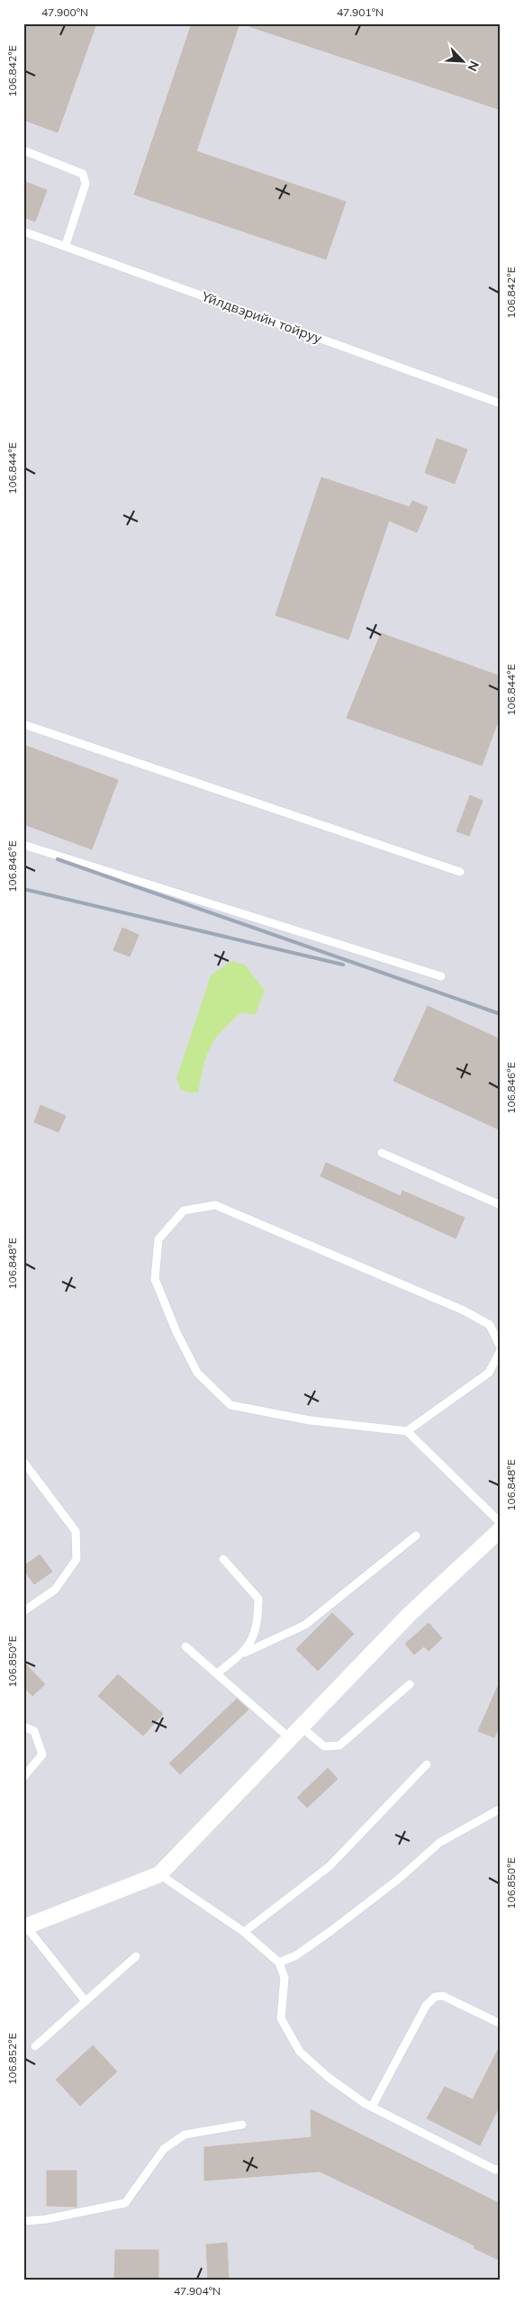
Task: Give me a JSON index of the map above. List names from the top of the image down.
{
  "streets": {
    "lane": ["Үйлдвэрийн тойруу"]
  },
  "north": "bottom right",
  "coordinates": [
    "47.900°N",
    "47.901°N",
    "106.842°E",
    "106.844°E",
    "106.846°E",
    "106.848°E",
    "106.850°E",
    "106.852°E",
    "47.904°N"
  ]
}
